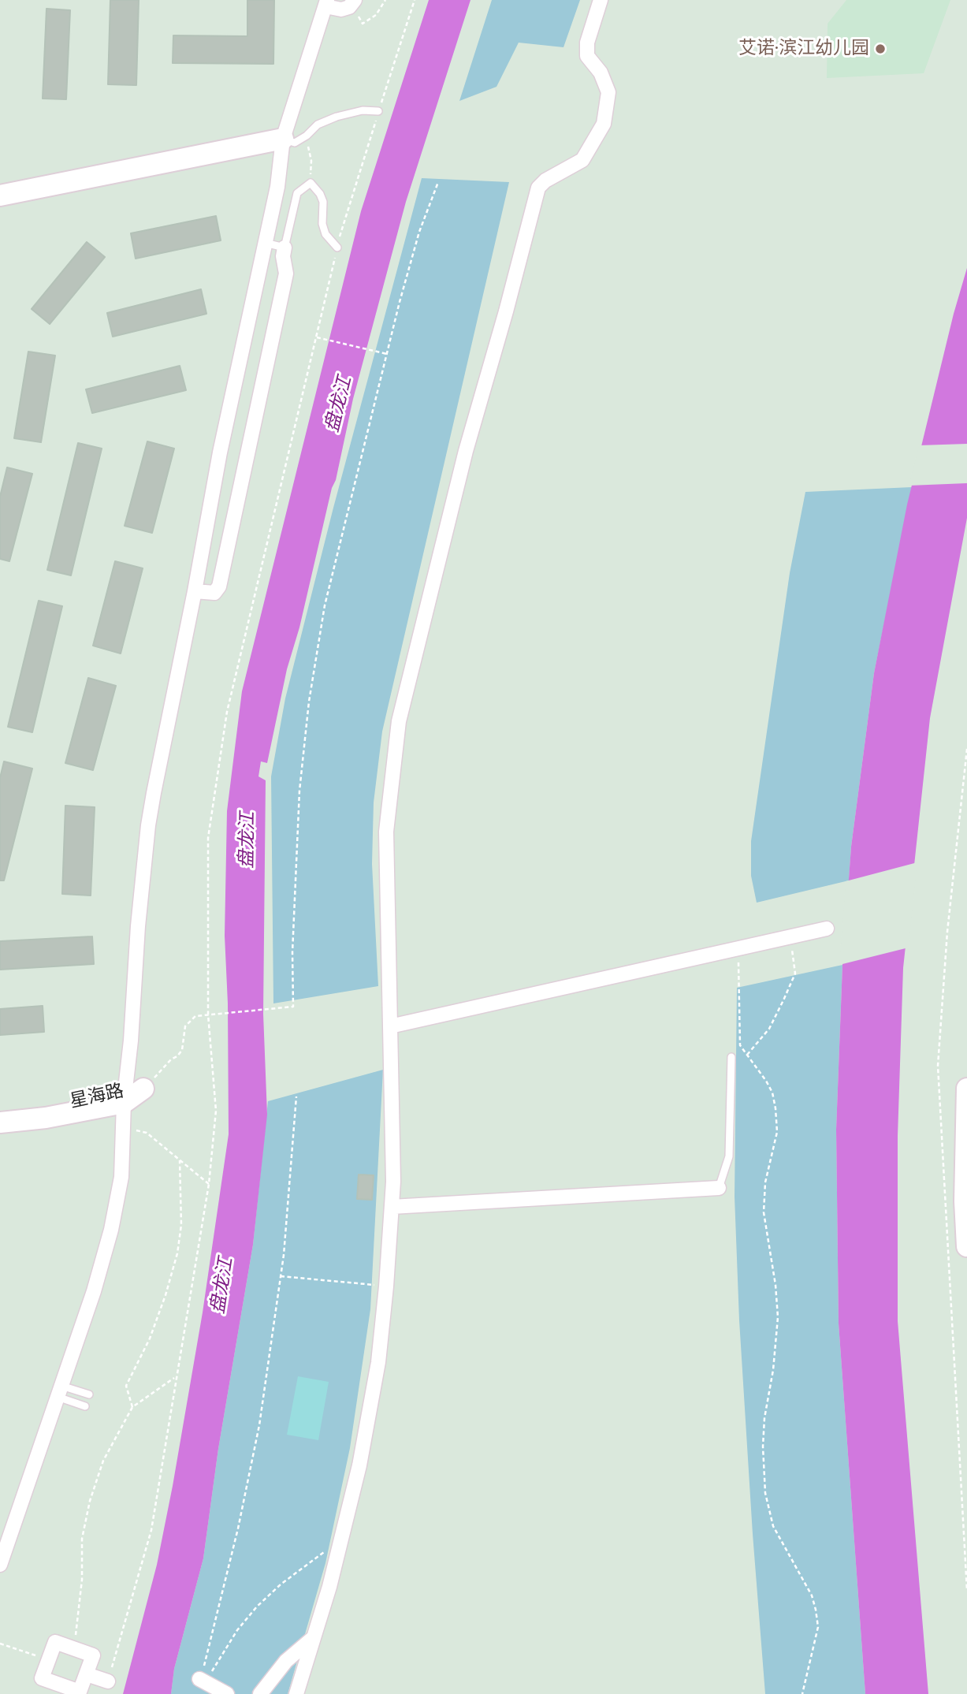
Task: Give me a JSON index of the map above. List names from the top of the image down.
{
  "streets": {
    "street": ["星海路"]
  },
  "water": ["盘龙江"],
  "places": ["艾诺·滨江幼儿园"]
}
